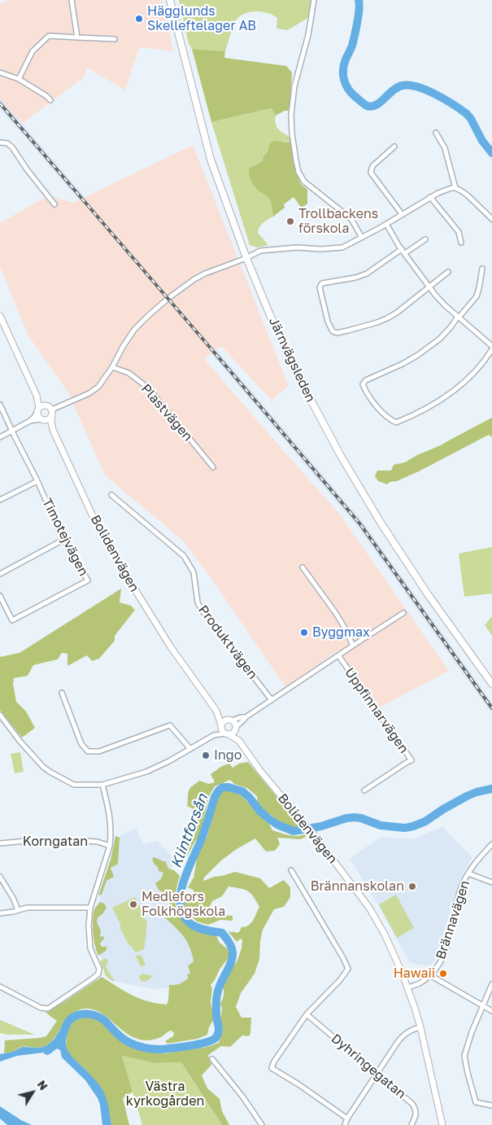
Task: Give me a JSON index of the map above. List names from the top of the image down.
{
  "streets": {
    "main road": ["Järnvägsleden", "Bolidenvägen"],
    "street": [
      "Plastvägen",
      "Timotejvägen",
      "Produktvägen",
      "Uppfinnarvägen",
      "Korngatan",
      "Brännavägen",
      "Dyhringegatan"
    ]
  },
  "crossings": [
    ["Bolidenvägen", "Uppfinnarvägen"],
    ["Bolidenvägen", "Brännavägen"],
    ["Produktvägen", "Uppfinnarvägen"]
  ],
  "water": ["Klintforsån"],
  "parks": ["Västra kyrkogården"],
  "places": [
    "Hägglunds Skelleftelager AB",
    "Trollbackens förskola",
    "Byggmax",
    "Ingo",
    "Brännanskolan",
    "Medlefors Folkhögskola",
    "Hawaii"
  ],
  "north": "top right"
}
